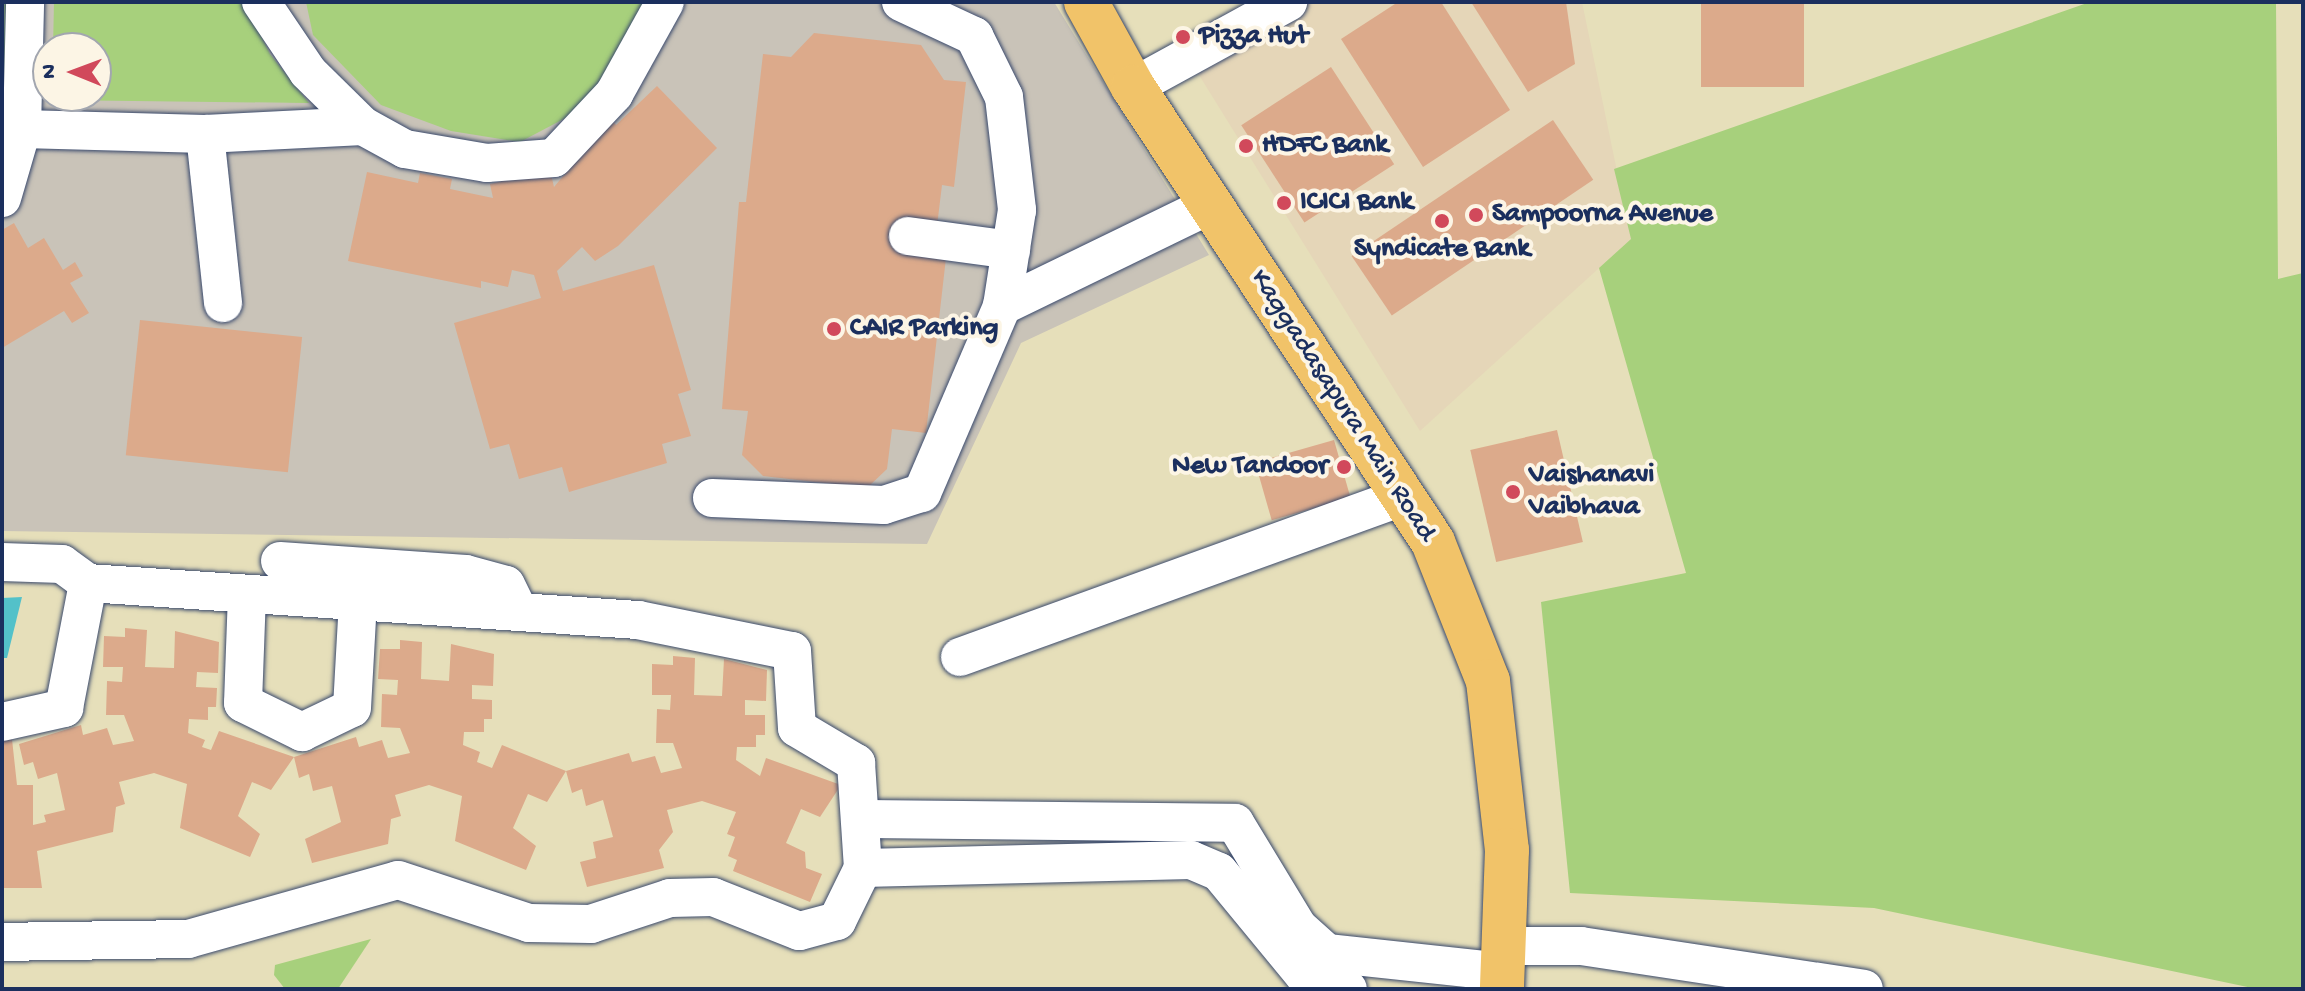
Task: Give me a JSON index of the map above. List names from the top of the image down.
{
  "streets": {
    "main road": ["Kaggadasapura Main Road"]
  },
  "places": [
    "Pizza Hut",
    "HDFC Bank",
    "ICICI Bank",
    "Sampoorna Avenue",
    "Syndicate Bank",
    "CAIR Parking",
    "New Tandoor",
    "Vaishanavi Vaibhava"
  ],
  "north": "left"
}
